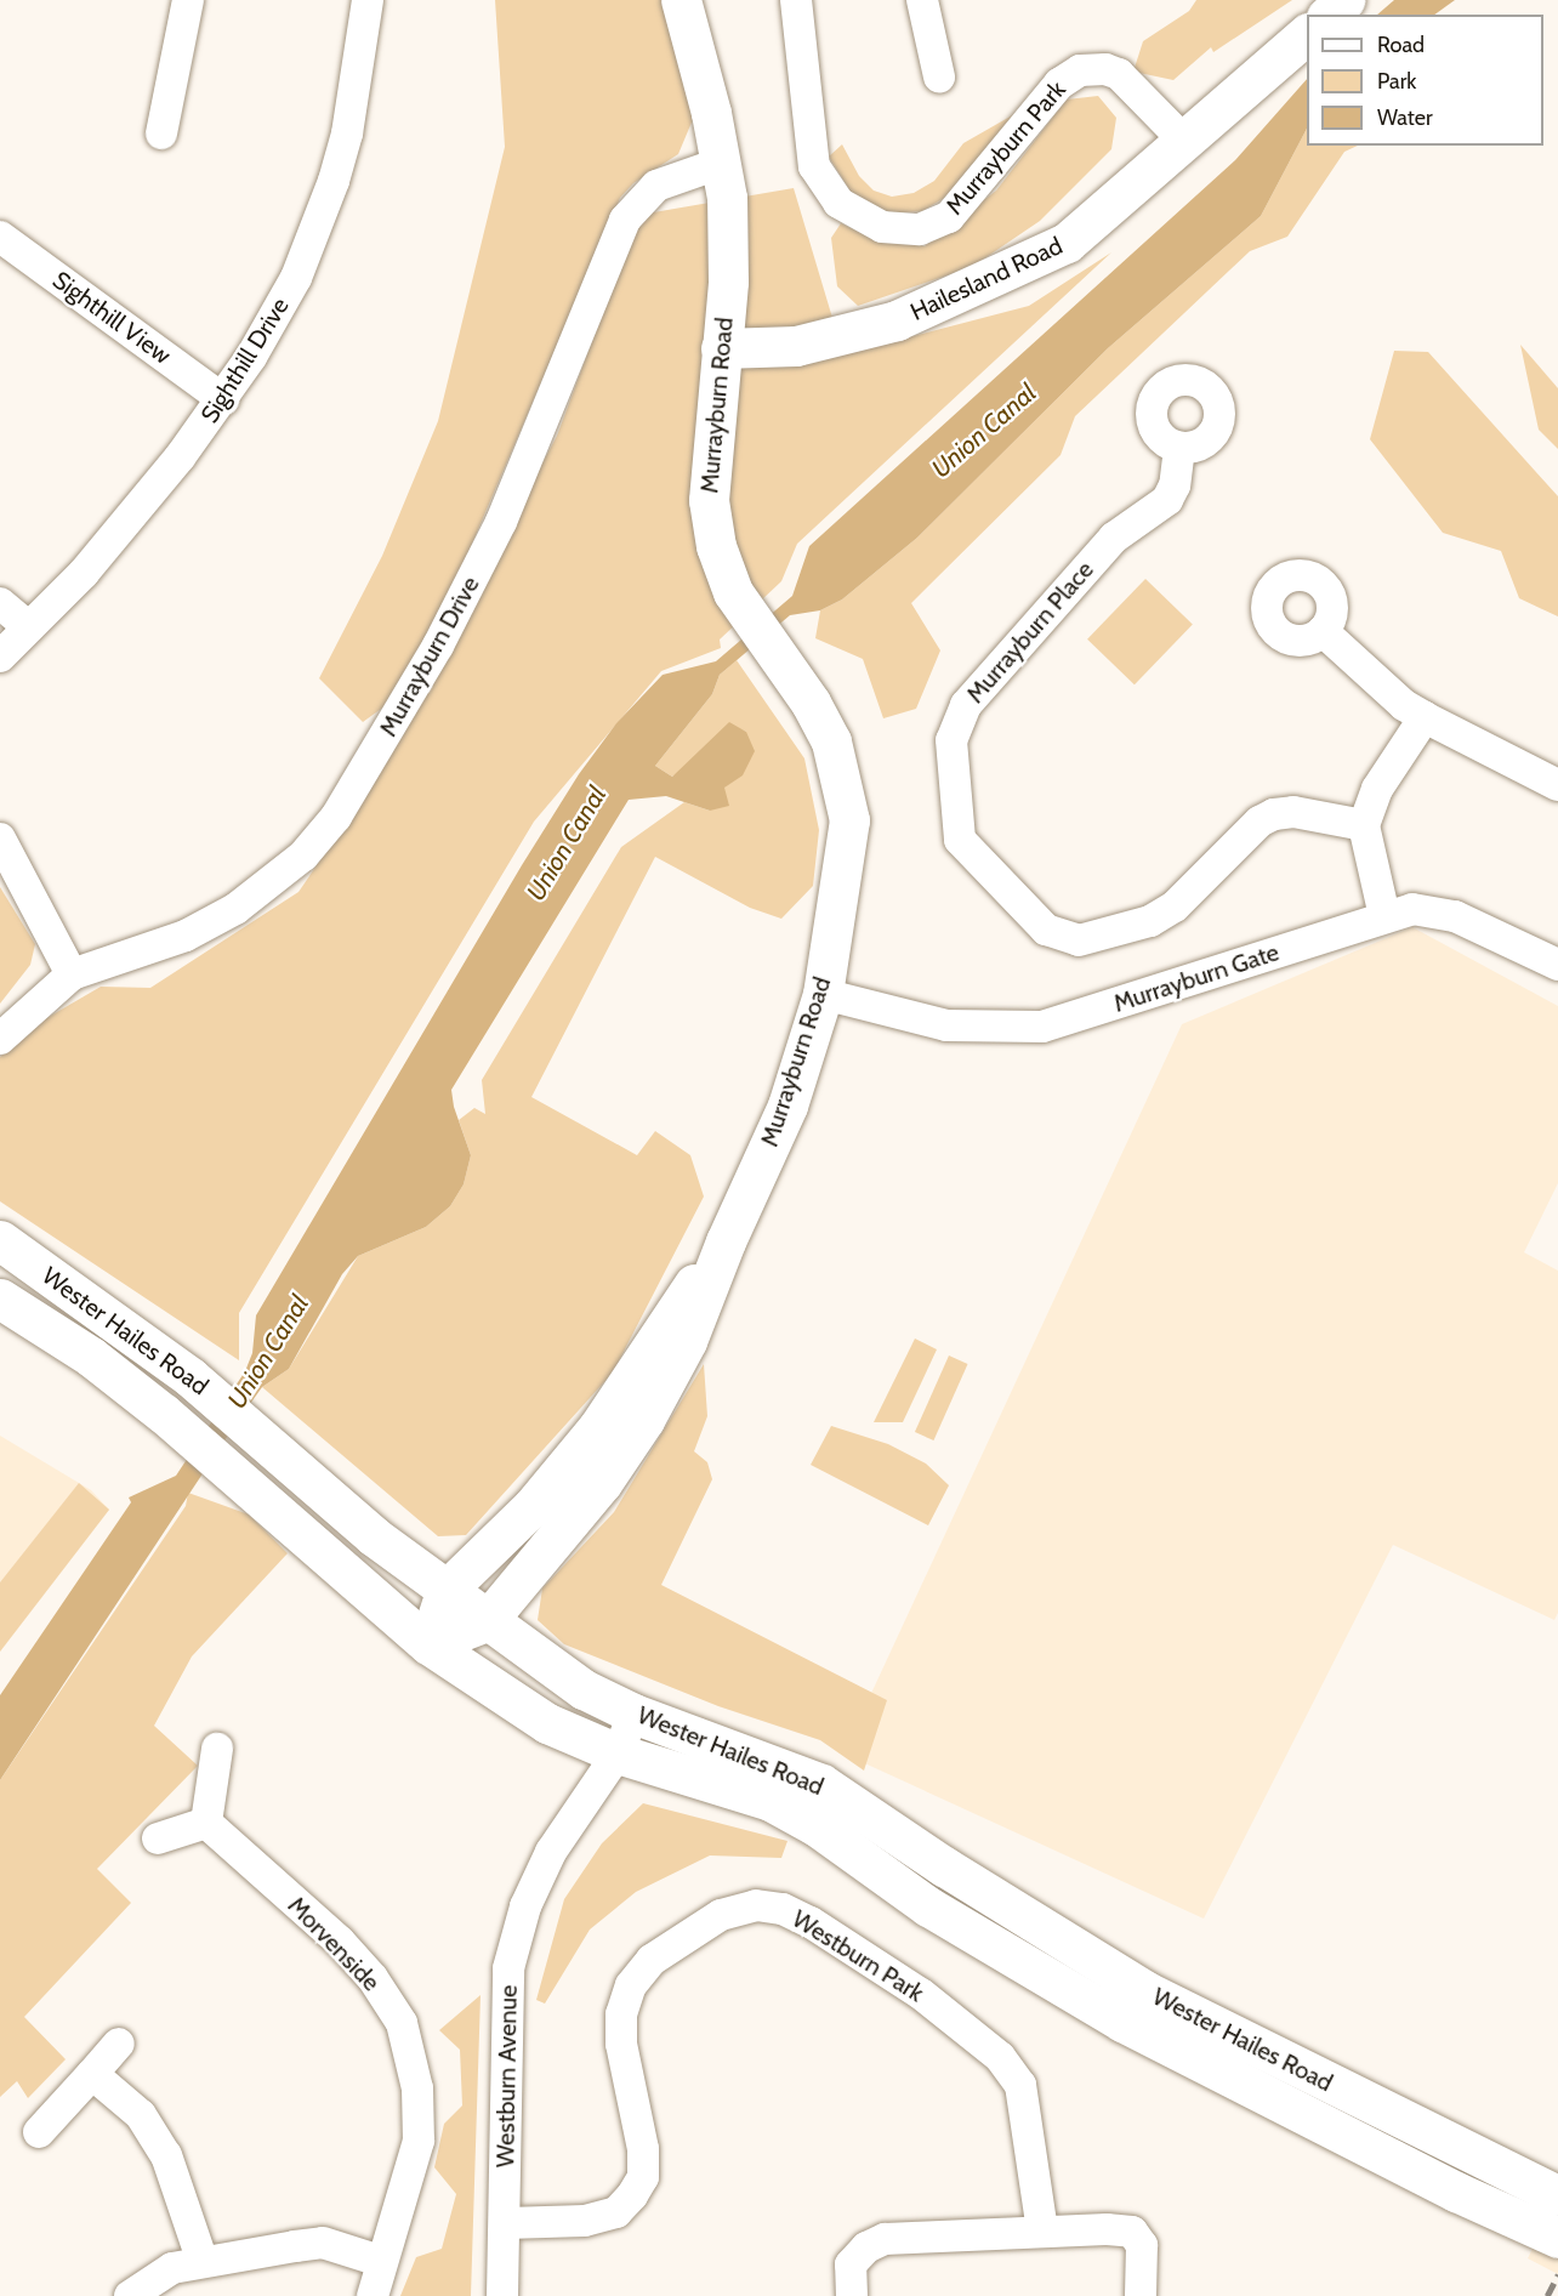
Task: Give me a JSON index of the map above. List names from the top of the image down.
{
  "streets": {
    "main road": ["Hailesland Road", "Murrayburn Road", "Wester Hailes Road"],
    "street": [
      "Murrayburn Park",
      "Sighthill View",
      "Sighthill Drive",
      "Murrayburn Place",
      "Murrayburn Drive",
      "Murrayburn Gate",
      "Morvenside",
      "Westburn Park",
      "Westburn Avenue"
    ]
  },
  "crossings": [
    ["Murrayburn Park", "Hailesland Road"],
    ["Hailesland Road", "Murrayburn Road"],
    ["Sighthill View", "Sighthill Drive"],
    ["Murrayburn Road", "Murrayburn Drive"],
    ["Murrayburn Road", "Murrayburn Gate"],
    ["Murrayburn Road", "Wester Hailes Road"],
    ["Wester Hailes Road", "Westburn Avenue"],
    ["Westburn Park", "Westburn Avenue"]
  ],
  "water": ["Union Canal"],
  "legend": ["Road", "Park", "Water"]
}
